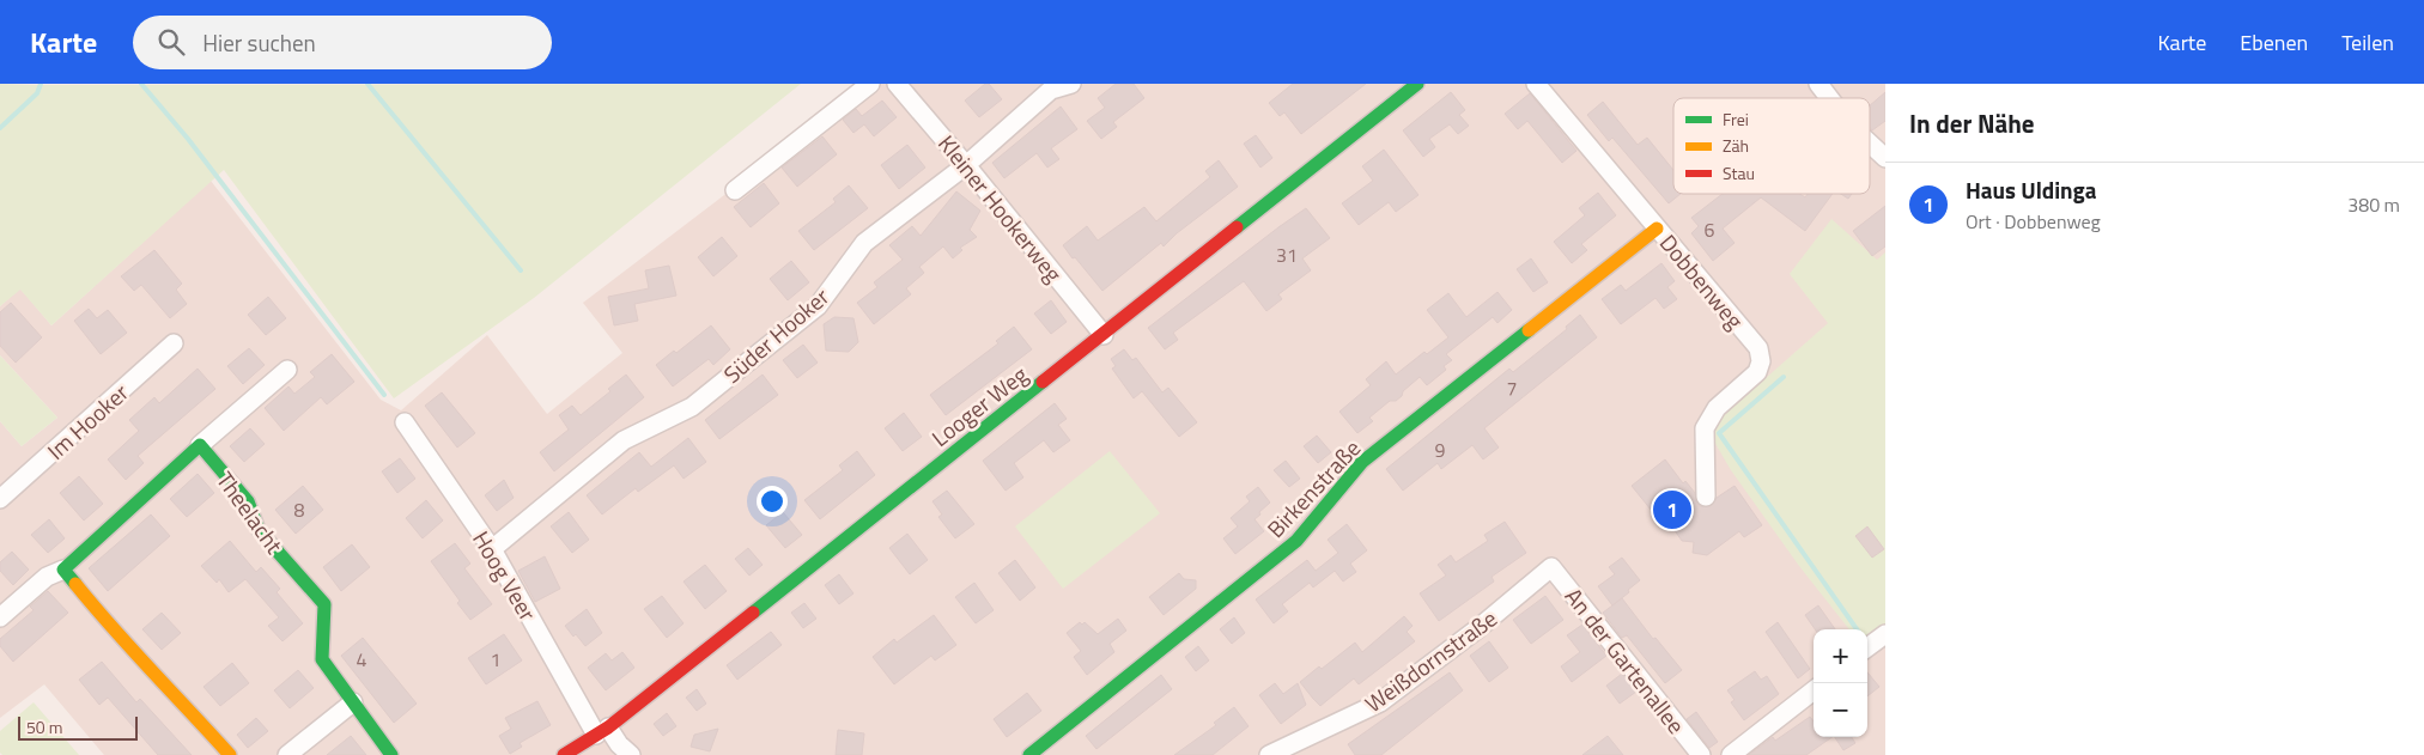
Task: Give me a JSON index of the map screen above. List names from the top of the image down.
{
  "streets": {
    "street": [
      "Kleiner Hookerweg",
      "Dobbenweg",
      "Süder Hooker",
      "Looger Weg",
      "Im Hooker",
      "Birkenstraße",
      "Theelacht",
      "Hoog Veer",
      "Weißdornstraße",
      "An der Gartenallee"
    ]
  },
  "crossings": [
    ["Kleiner Hookerweg", "Süder Hooker"],
    ["Kleiner Hookerweg", "Looger Weg"],
    ["Dobbenweg", "Birkenstraße"],
    ["Süder Hooker", "Hoog Veer"],
    ["Looger Weg", "Hoog Veer"],
    ["Weißdornstraße", "An der Gartenallee"]
  ],
  "house_numbers": [
    "6",
    "31",
    "7",
    "9",
    "8",
    "4",
    "1"
  ],
  "legend": ["Frei", "Zäh", "Stau"],
  "scale_bar": "50 m",
  "page": {
    "header": "Karte",
    "search": "Hier suchen",
    "nav": ["Karte", "Ebenen", "Teilen"],
    "heading": "In der Nähe",
    "list": [
      {
        "mark": "1",
        "name": "Haus Uldinga",
        "note": "Ort · Dobbenweg",
        "value": "380 m"
      }
    ],
    "pins": "1",
    "map_buttons": ["+", "−"],
    "scale": "50 m"
  }
}
